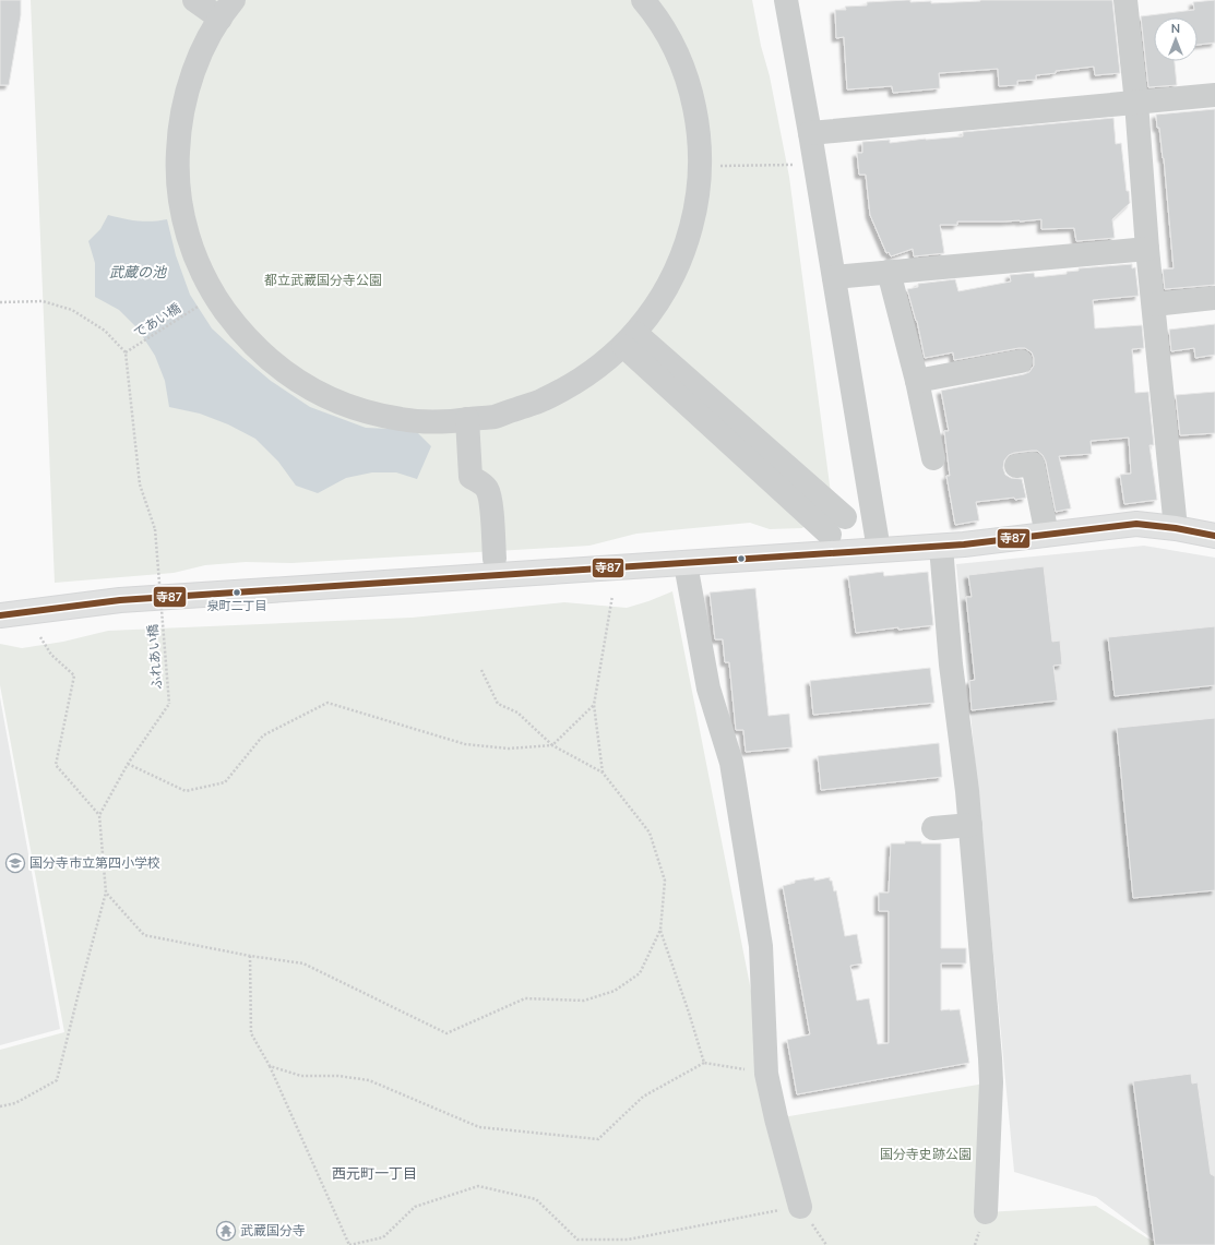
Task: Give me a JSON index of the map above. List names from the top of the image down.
{
  "streets": {
    "path": ["であい橋", "ふれあい橋"]
  },
  "crossings": [
    ["であい橋", "ふれあい橋"]
  ],
  "districts": ["西元町一丁目"],
  "water": ["武蔵の池"],
  "parks": ["都立武蔵国分寺公園", "国分寺史跡公園"],
  "places": {
    "other": ["泉町二丁目"],
    "school or university": ["国分寺市立第四小学校"],
    "temple": ["武蔵国分寺"]
  },
  "lines": ["transit line 寺87"],
  "north": "top"
}
